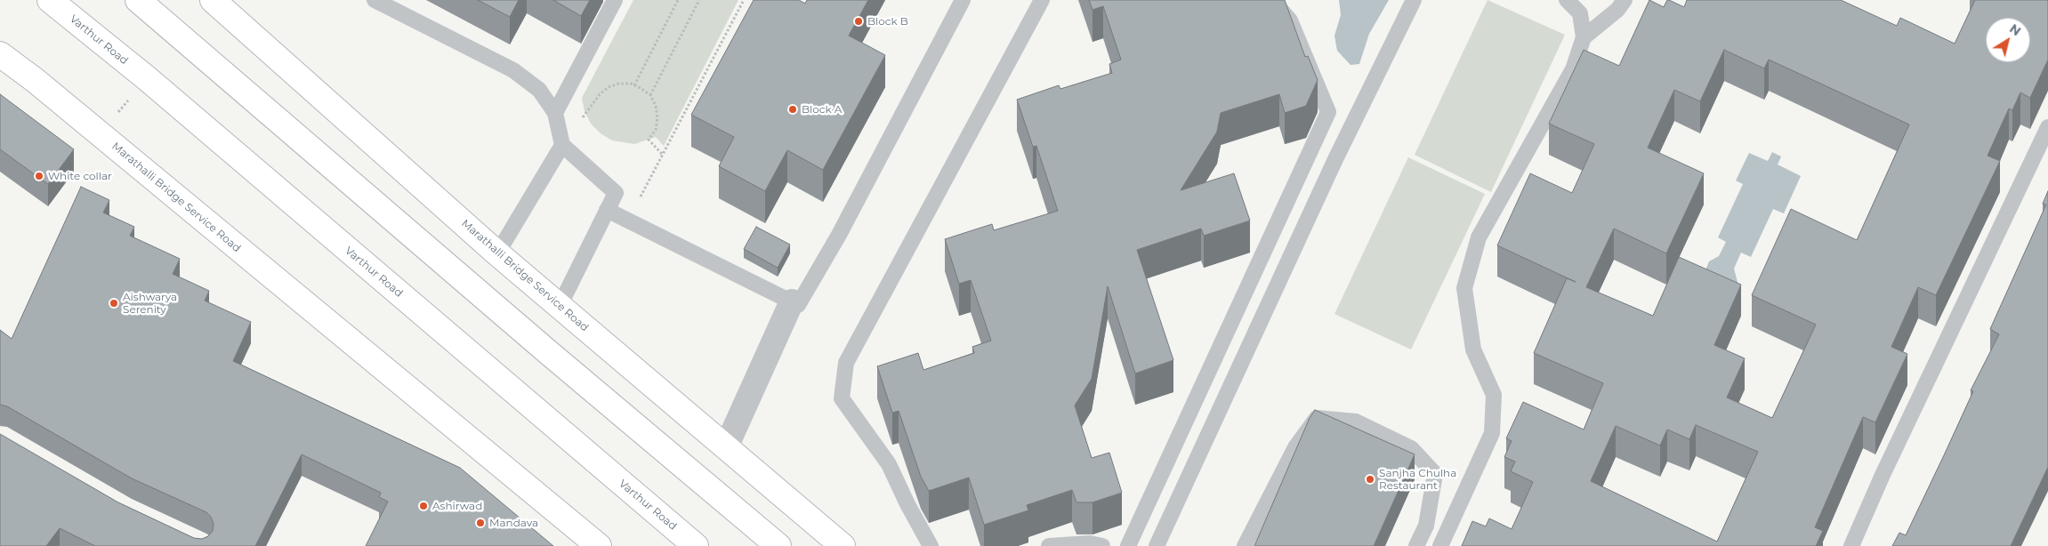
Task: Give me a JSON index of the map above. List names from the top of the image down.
{
  "streets": {
    "main road": ["Varthur Road", "Marathalli Bridge Service Road"]
  },
  "places": [
    "Block B",
    "Block A",
    "White collar",
    "Aishwarya Serenity",
    "Sanjha Chulha Restaurant",
    "Ashirwad",
    "Mandava"
  ],
  "north": "top right"
}
